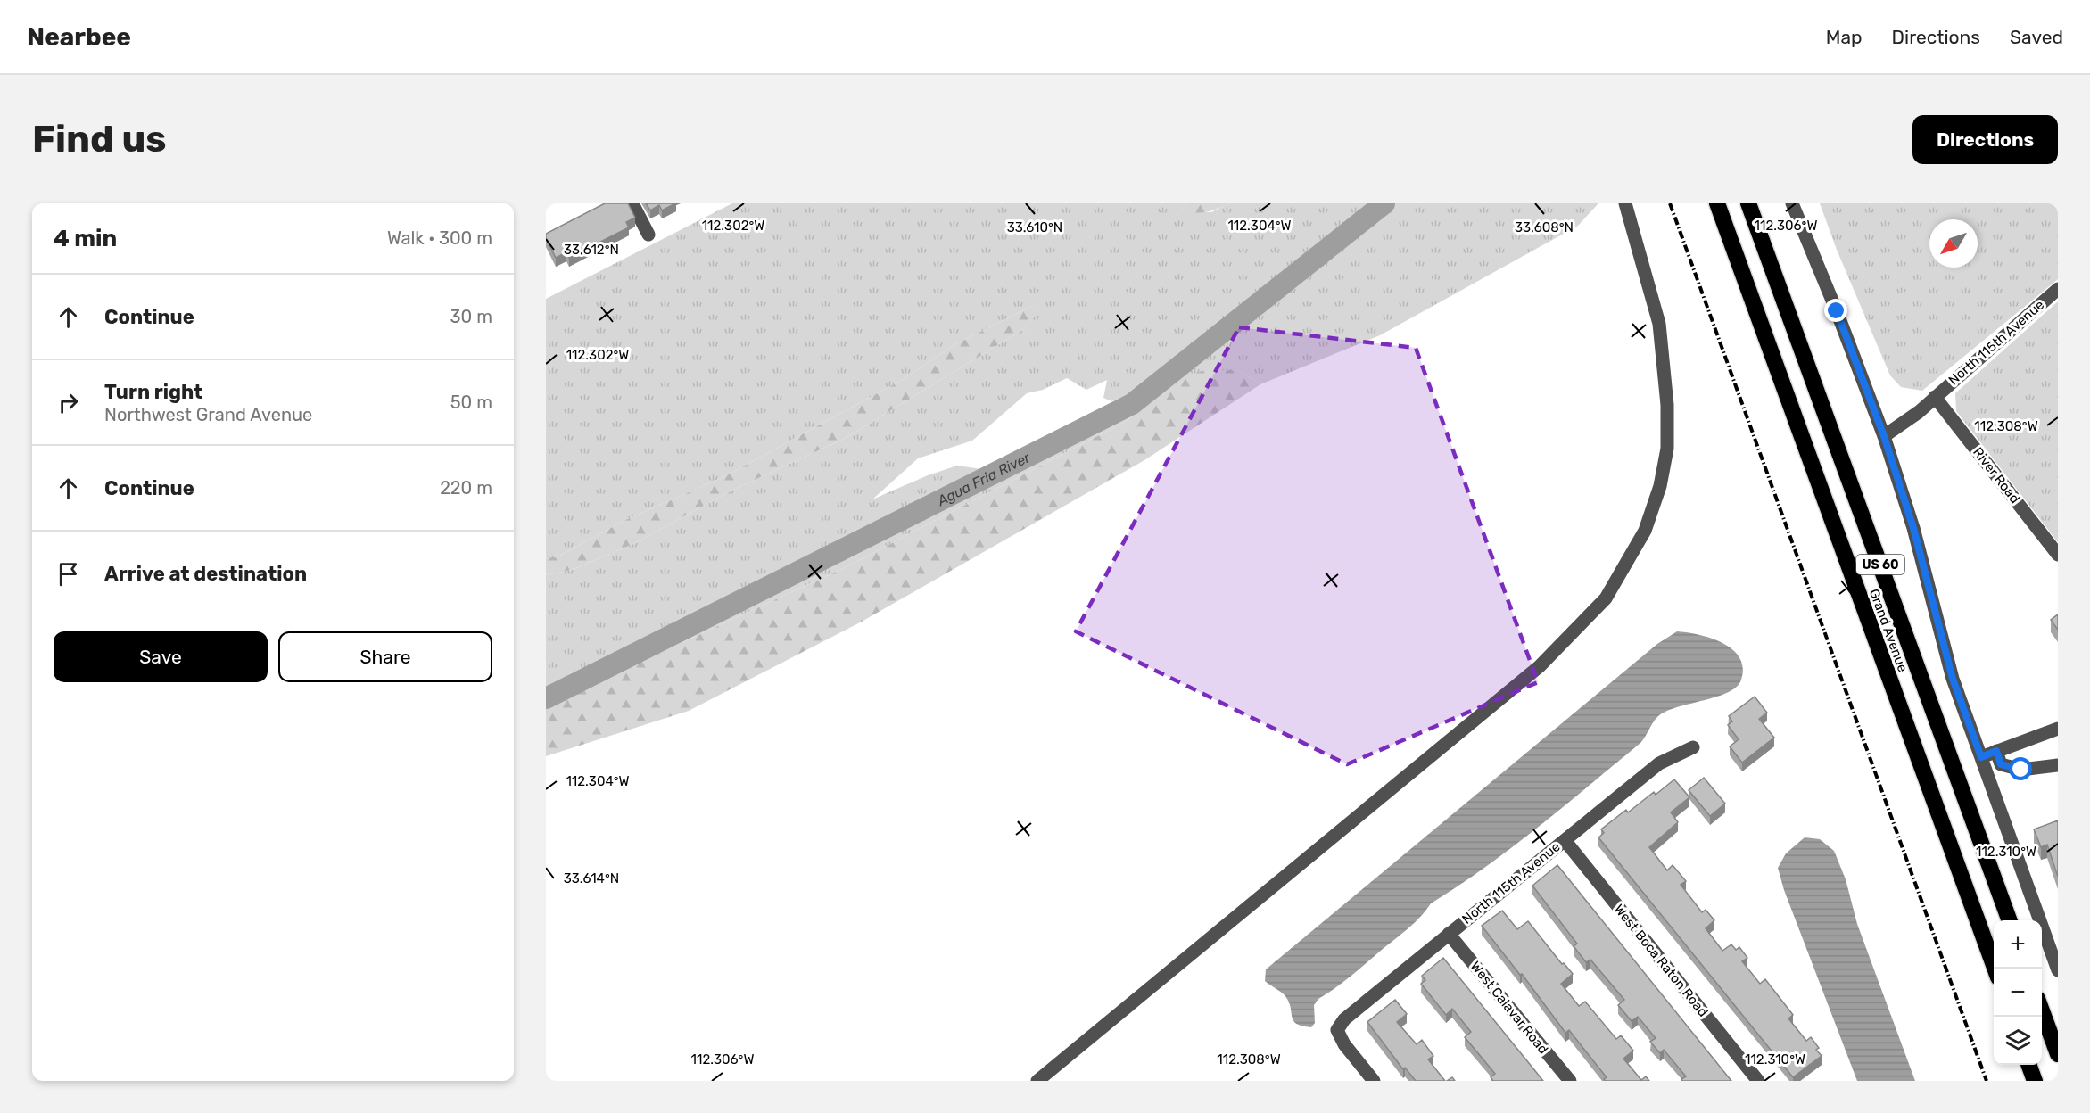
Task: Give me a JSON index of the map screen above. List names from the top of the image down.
{
  "streets": {
    "highway": ["US 60", "Grand Avenue"],
    "street": [
      "North 115th Avenue",
      "River Road",
      "West Boca Raton Road",
      "West Calavar Road"
    ]
  },
  "crossings": [
    ["North 115th Avenue", "River Road"],
    ["North 115th Avenue", "West Boca Raton Road"],
    ["North 115th Avenue", "West Calavar Road"]
  ],
  "water": ["Agua Fria River"],
  "north": "bottom left",
  "page": {
    "header": "Nearbee",
    "nav": ["Map", "Directions", "Saved"],
    "buttons": [
      "Directions",
      ["Save", "Share"]
    ],
    "title": "Find us",
    "heading": ["4 min", "Walk · 300 m"],
    "list": [
      ["Continue", "30 m"],
      ["Turn right", "Northwest Grand Avenue", "50 m"],
      ["Continue", "220 m"],
      "Arrive at destination"
    ],
    "map_buttons": ["+", "−"]
  },
  "coordinates": [
    "112.302°W",
    "112.304°W",
    "112.306°W",
    "33.610°N",
    "33.608°N",
    "33.612°N",
    "112.308°W",
    "112.310°W",
    "33.614°N"
  ]
}
